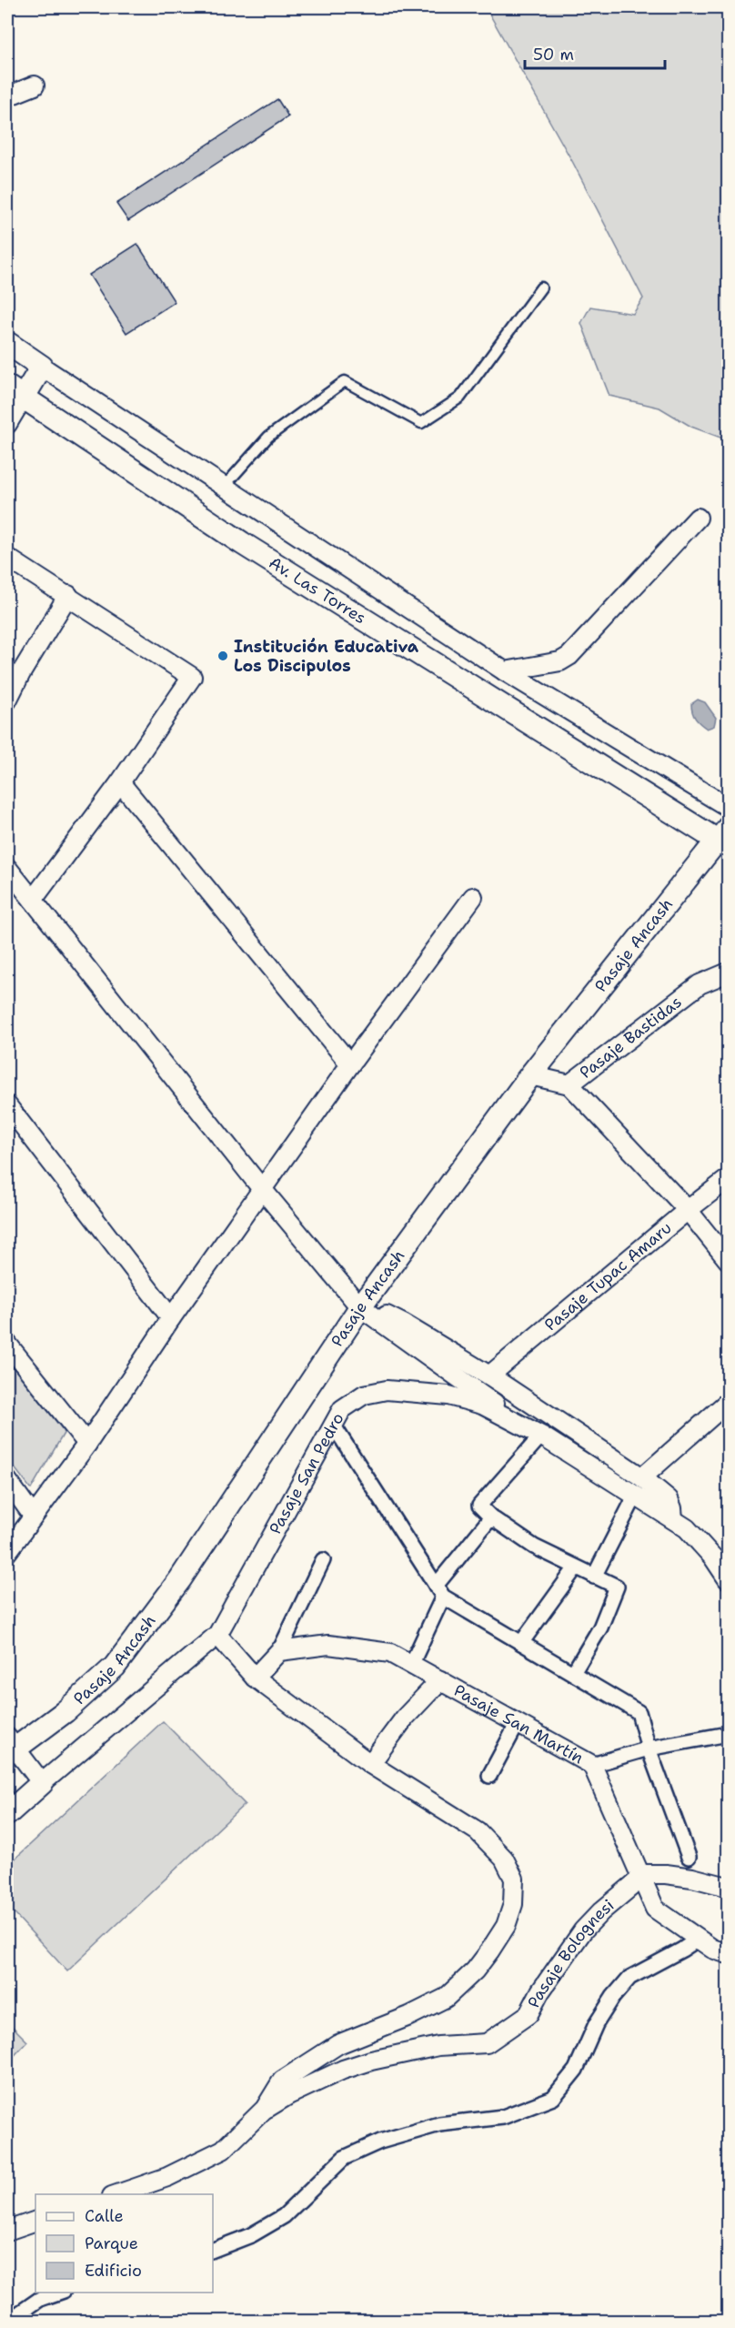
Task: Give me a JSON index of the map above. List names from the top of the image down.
{
  "streets": {
    "street": [
      "Av. Las Torres",
      "Pasaje Ancash",
      "Pasaje Bastidas",
      "Pasaje Tupac Amaru",
      "Pasaje San Pedro",
      "Pasaje San Martín",
      "Pasaje Bolognesi"
    ]
  },
  "crossings": [
    ["Av. Las Torres", "Pasaje Ancash"],
    ["Pasaje Ancash", "Pasaje Bastidas"],
    ["Pasaje San Martín", "Pasaje Bolognesi"]
  ],
  "places": ["Institución Educativa Los Discipulos"],
  "legend": ["Calle", "Parque", "Edificio"],
  "scale_bar": "50 m"
}
